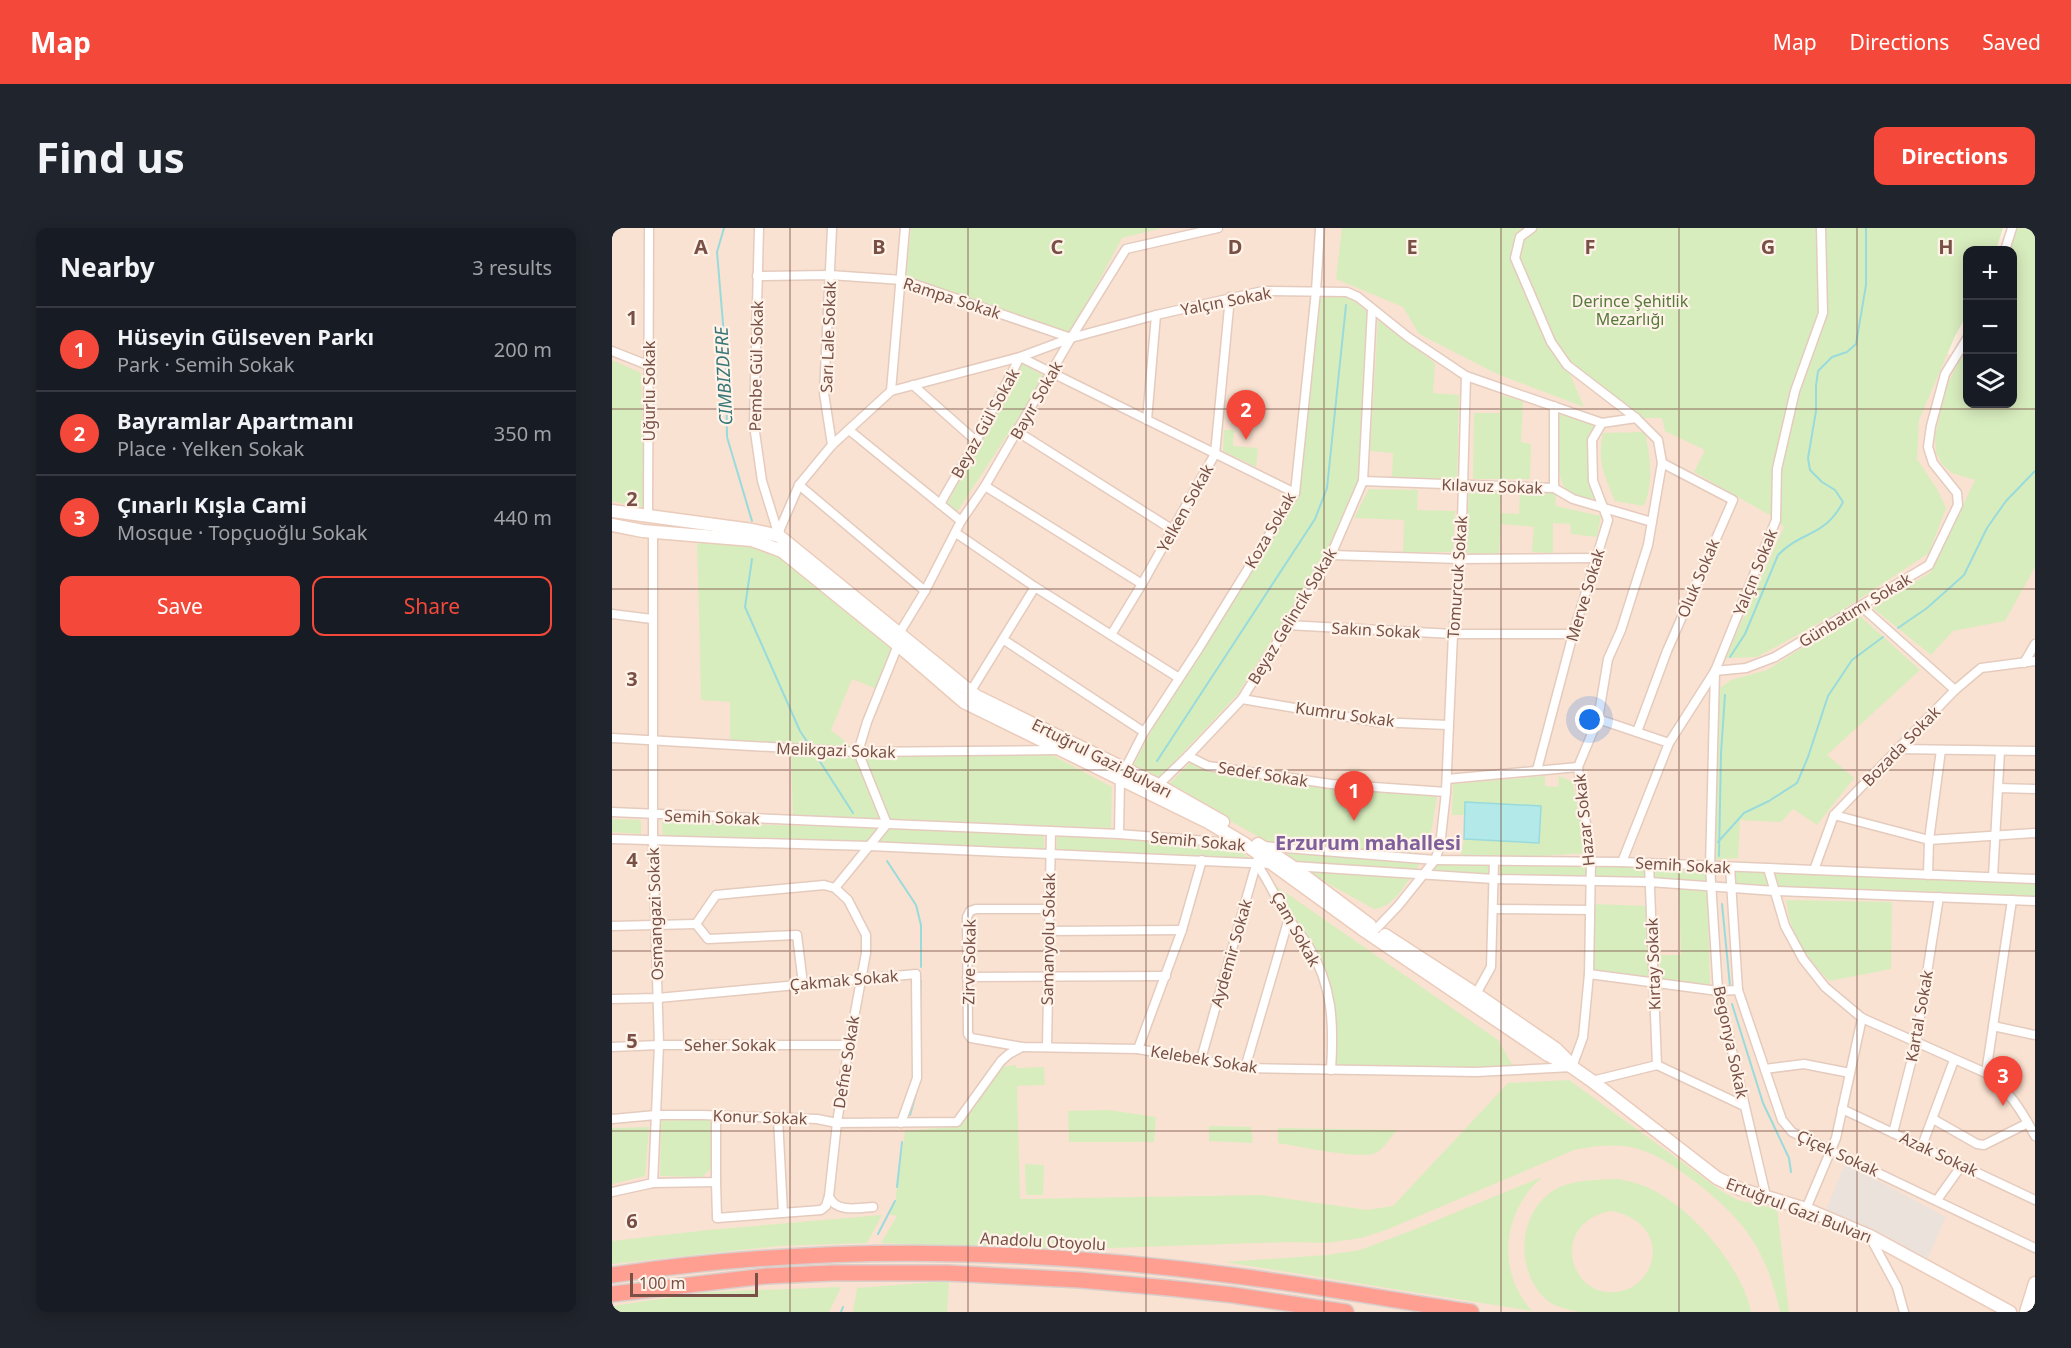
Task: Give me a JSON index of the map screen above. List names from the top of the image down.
{
  "streets": {
    "highway": ["Anadolu Otoyolu"],
    "main road": ["Ertuğrul Gazi Bulvarı"],
    "street": [
      "Rampa Sokak",
      "Yalçın Sokak",
      "Sarı Lale Sokak",
      "Pembe Gül Sokak",
      "Uğurlu Sokak",
      "Bayır Sokak",
      "Beyaz Gül Sokak",
      "Kılavuz Sokak",
      "Yelken Sokak",
      "Koza Sokak",
      "Tomurcuk Sokak",
      "Oluk Sokak",
      "Merve Sokak",
      "Günbatımı Sokak",
      "Beyaz Gelincik Sokak",
      "Sakın Sokak",
      "Kumru Sokak",
      "Bozada Sokak",
      "Melikgazi Sokak",
      "Sedef Sokak",
      "Semih Sokak",
      "Hazar Sokak",
      "Osmangazi Sokak",
      "Çam Sokak",
      "Samanyolu Sokak",
      "Aydemir Sokak",
      "Zirve Sokak",
      "Kırtay Sokak",
      "Çakmak Sokak",
      "Kartal Sokak",
      "Begonya Sokak",
      "Seher Sokak",
      "Kelebek Sokak",
      "Defne Sokak",
      "Konur Sokak",
      "Çiçek Sokak",
      "Azak Sokak"
    ]
  },
  "crossings": [
    ["Rampa Sokak", "Yalçın Sokak"],
    ["Rampa Sokak", "Sarı Lale Sokak"],
    ["Rampa Sokak", "Pembe Gül Sokak"],
    ["Rampa Sokak", "Bayır Sokak"],
    ["Rampa Sokak", "Beyaz Gül Sokak"],
    ["Yalçın Sokak", "Bayır Sokak"],
    ["Yalçın Sokak", "Beyaz Gül Sokak"],
    ["Yalçın Sokak", "Yelken Sokak"],
    ["Yalçın Sokak", "Koza Sokak"],
    ["Yalçın Sokak", "Tomurcuk Sokak"],
    ["Yalçın Sokak", "Merve Sokak"],
    ["Yalçın Sokak", "Günbatımı Sokak"],
    ["Yalçın Sokak", "Beyaz Gelincik Sokak"],
    ["Yalçın Sokak", "Semih Sokak"],
    ["Yalçın Sokak", "Hazar Sokak"],
    ["Pembe Gül Sokak", "Ertuğrul Gazi Bulvarı"],
    ["Uğurlu Sokak", "Ertuğrul Gazi Bulvarı"],
    ["Bayır Sokak", "Beyaz Gül Sokak"],
    ["Bayır Sokak", "Melikgazi Sokak"],
    ["Bayır Sokak", "Ertuğrul Gazi Bulvarı"],
    ["Kılavuz Sokak", "Tomurcuk Sokak"],
    ["Kılavuz Sokak", "Merve Sokak"],
    ["Kılavuz Sokak", "Beyaz Gelincik Sokak"],
    ["Kılavuz Sokak", "Hazar Sokak"],
    ["Koza Sokak", "Ertuğrul Gazi Bulvarı"],
    ["Tomurcuk Sokak", "Sakın Sokak"],
    ["Tomurcuk Sokak", "Kumru Sokak"],
    ["Tomurcuk Sokak", "Sedef Sokak"],
    ["Tomurcuk Sokak", "Semih Sokak"],
    ["Oluk Sokak", "Hazar Sokak"],
    ["Merve Sokak", "Sakın Sokak"],
    ["Beyaz Gelincik Sokak", "Sakın Sokak"],
    ["Beyaz Gelincik Sokak", "Kumru Sokak"],
    ["Beyaz Gelincik Sokak", "Ertuğrul Gazi Bulvarı"],
    ["Beyaz Gelincik Sokak", "Sedef Sokak"],
    ["Bozada Sokak", "Semih Sokak"],
    ["Melikgazi Sokak", "Ertuğrul Gazi Bulvarı"],
    ["Melikgazi Sokak", "Osmangazi Sokak"],
    ["Ertuğrul Gazi Bulvarı", "Semih Sokak"],
    ["Ertuğrul Gazi Bulvarı", "Hazar Sokak"],
    ["Ertuğrul Gazi Bulvarı", "Osmangazi Sokak"],
    ["Ertuğrul Gazi Bulvarı", "Çam Sokak"],
    ["Ertuğrul Gazi Bulvarı", "Aydemir Sokak"],
    ["Ertuğrul Gazi Bulvarı", "Begonya Sokak"],
    ["Ertuğrul Gazi Bulvarı", "Kelebek Sokak"],
    ["Semih Sokak", "Hazar Sokak"],
    ["Semih Sokak", "Osmangazi Sokak"],
    ["Semih Sokak", "Çam Sokak"],
    ["Semih Sokak", "Samanyolu Sokak"],
    ["Semih Sokak", "Aydemir Sokak"],
    ["Semih Sokak", "Kırtay Sokak"],
    ["Semih Sokak", "Kartal Sokak"],
    ["Semih Sokak", "Begonya Sokak"],
    ["Semih Sokak", "Çiçek Sokak"],
    ["Hazar Sokak", "Kelebek Sokak"],
    ["Osmangazi Sokak", "Çakmak Sokak"],
    ["Osmangazi Sokak", "Seher Sokak"],
    ["Osmangazi Sokak", "Konur Sokak"],
    ["Çam Sokak", "Aydemir Sokak"],
    ["Çam Sokak", "Kelebek Sokak"],
    ["Samanyolu Sokak", "Zirve Sokak"],
    ["Samanyolu Sokak", "Kelebek Sokak"],
    ["Aydemir Sokak", "Kelebek Sokak"],
    ["Zirve Sokak", "Kelebek Sokak"],
    ["Çakmak Sokak", "Defne Sokak"],
    ["Çakmak Sokak", "Konur Sokak"],
    ["Kartal Sokak", "Azak Sokak"],
    ["Begonya Sokak", "Çiçek Sokak"],
    ["Seher Sokak", "Defne Sokak"],
    ["Defne Sokak", "Konur Sokak"]
  ],
  "districts": ["Erzurum mahallesi"],
  "water": ["CIMBIZDERE"],
  "parks": ["Derince Şehitlik Mezarlığı"],
  "scale_bar": "100 m",
  "page": {
    "header": "Map",
    "nav": ["Map", "Directions", "Saved"],
    "buttons": [
      "Directions",
      ["Save", "Share"]
    ],
    "title": "Find us",
    "heading": ["Nearby", "3 results"],
    "map_buttons": ["+", "−"],
    "list": [
      {
        "mark": "1",
        "name": "Hüseyin Gülseven Parkı",
        "note": "Park · Semih Sokak",
        "value": "200 m"
      },
      {
        "mark": "2",
        "name": "Bayramlar Apartmanı",
        "note": "Place · Yelken Sokak",
        "value": "350 m"
      },
      {
        "mark": "3",
        "name": "Çınarlı Kışla Cami",
        "note": "Mosque · Topçuoğlu Sokak",
        "value": "440 m"
      }
    ],
    "pins": ["2", "1", "3"],
    "scale": "100 m"
  },
  "grid": {
    "columns": [
      "A",
      "B",
      "C",
      "D",
      "E",
      "F",
      "G",
      "H"
    ],
    "rows": [
      "1",
      "2",
      "3",
      "4",
      "5",
      "6"
    ]
  }
}
